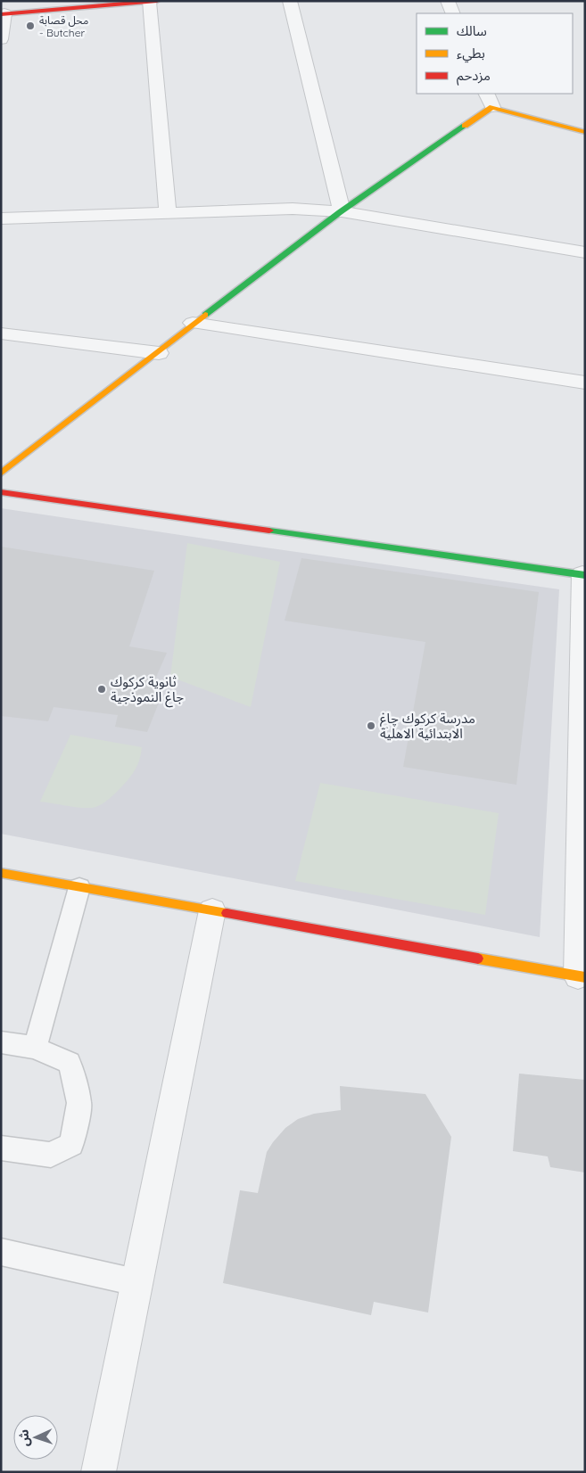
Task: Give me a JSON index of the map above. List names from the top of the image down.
{
  "places": ["محل قصابة - Butcher", "ثانوية كركوك جاغ النموذجية", "مدرسة كركوك چاغ الابتدائية الاهلية"],
  "legend": ["سالك", "بطيء", "مزدحم"],
  "north": "left"
}
